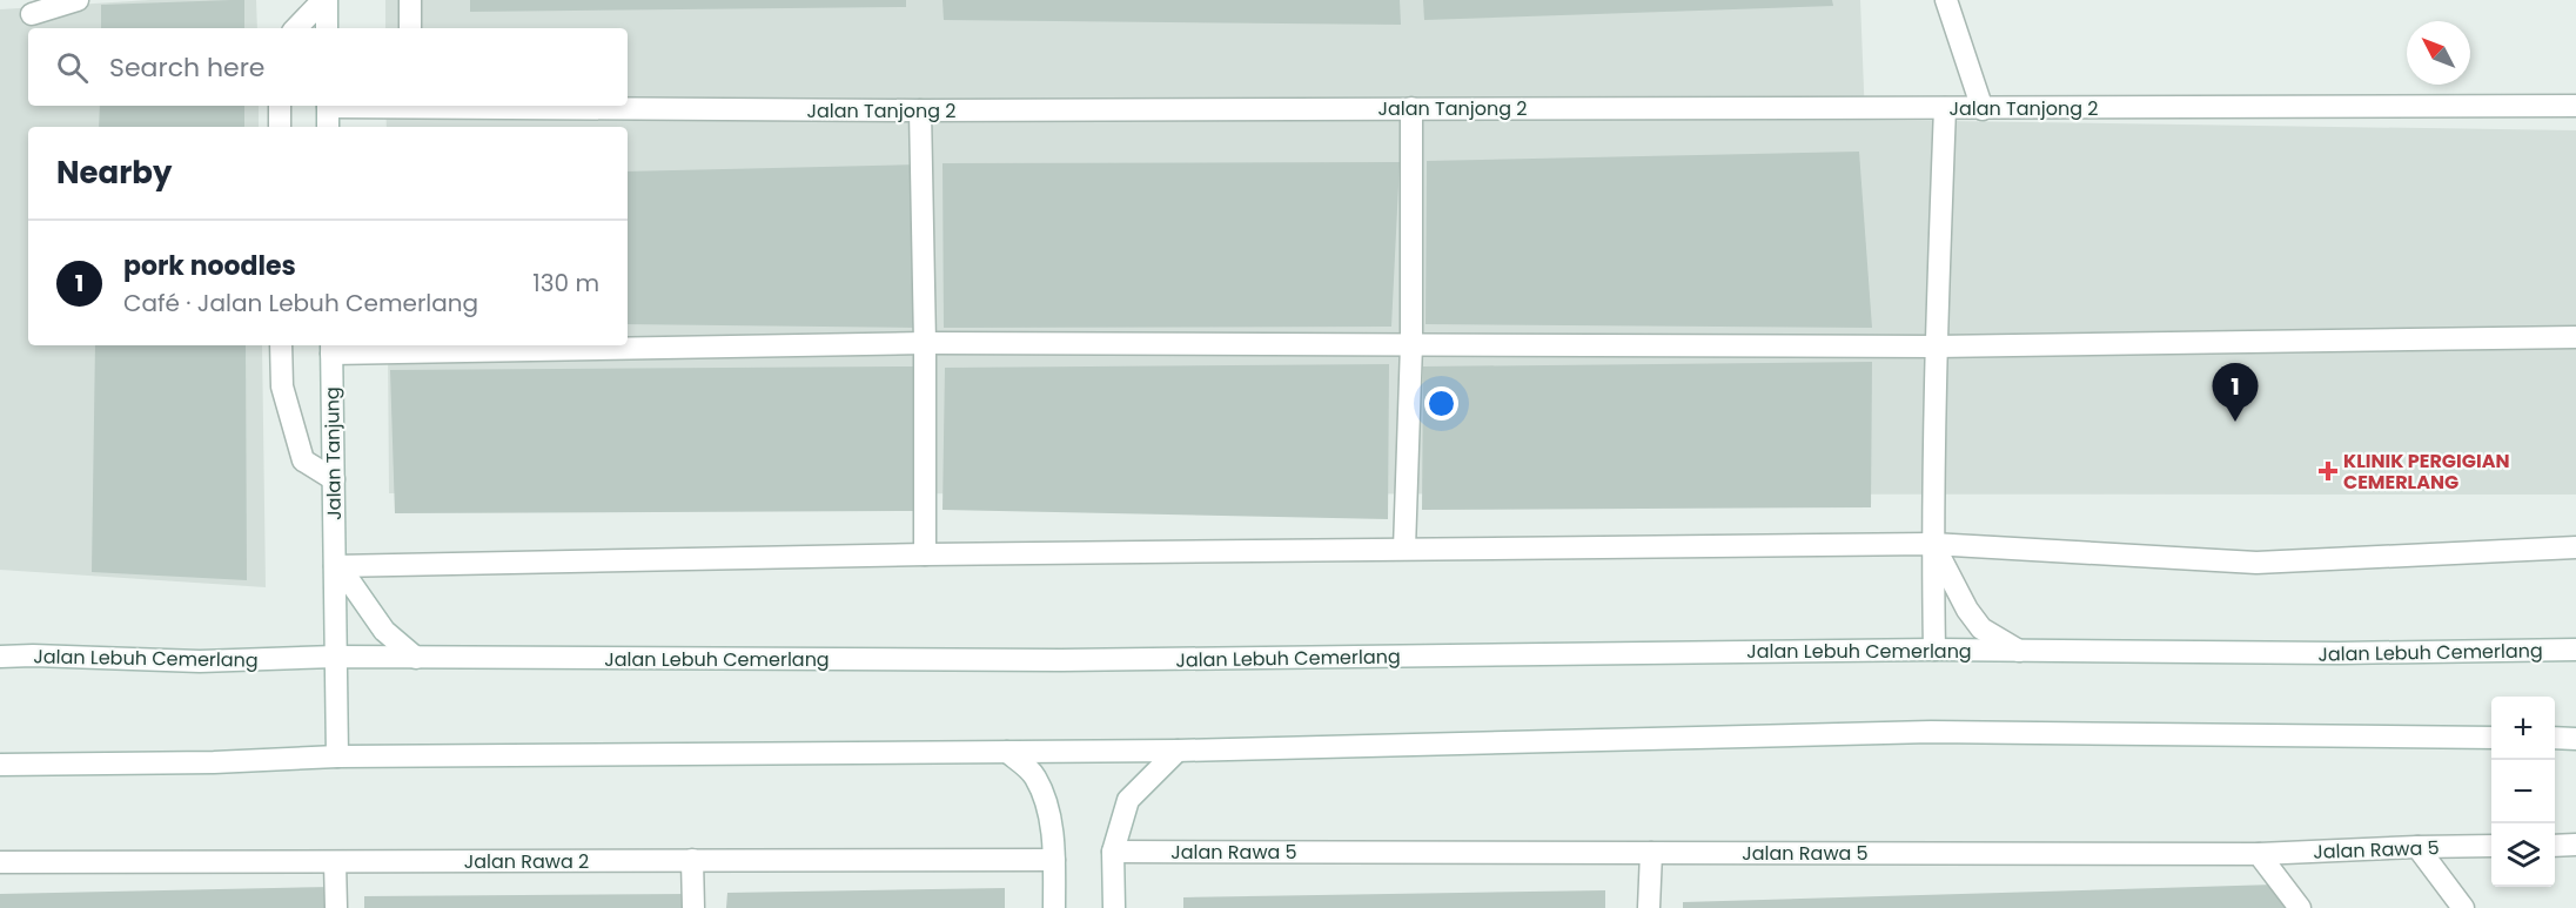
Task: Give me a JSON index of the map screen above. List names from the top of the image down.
{
  "streets": {
    "street": [
      "Jalan Tanjong 2",
      "Jalan Tanjung",
      "Jalan Lebuh Cemerlang",
      "Jalan Rawa 5",
      "Jalan Rawa 2"
    ]
  },
  "crossings": [
    ["Jalan Tanjung", "Jalan Lebuh Cemerlang"]
  ],
  "places": {
    "health": ["KLINIK PERGIGIAN CEMERLANG"]
  },
  "north": "top left",
  "page": {
    "search": "Search here",
    "heading": "Nearby",
    "list": [
      {
        "mark": "1",
        "name": "pork noodles",
        "note": "Café · Jalan Lebuh Cemerlang",
        "value": "130 m"
      }
    ],
    "pins": "1",
    "map_buttons": ["+", "−"]
  }
}
